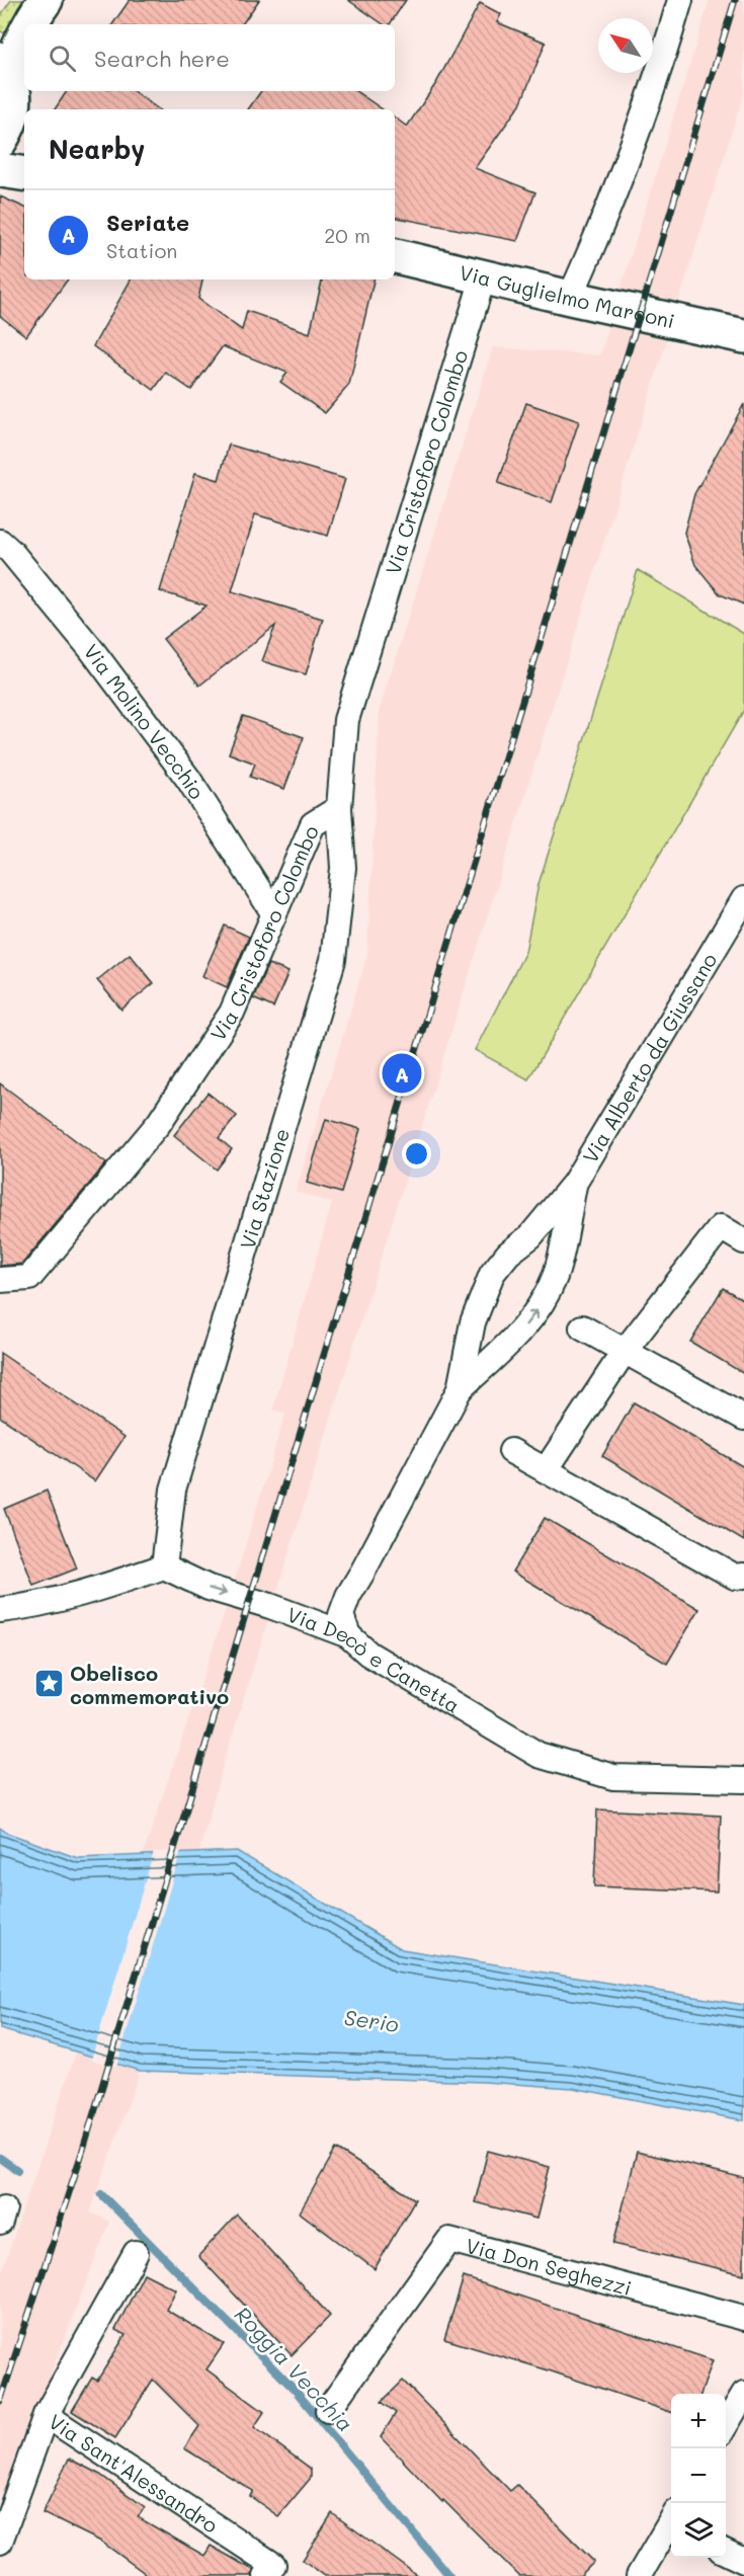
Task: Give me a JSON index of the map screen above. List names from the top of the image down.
{
  "streets": {
    "main road": ["Via Guglielmo Marconi"],
    "street": [
      "Via Cristoforo Colombo",
      "Via Molino Vecchio",
      "Via Alberto da Giussano",
      "Via Stazione",
      "Via Decò e Canetta",
      "Via Don Seghezzi",
      "Via Sant'Alessandro"
    ]
  },
  "crossings": [
    ["Via Guglielmo Marconi", "Via Cristoforo Colombo"],
    ["Via Cristoforo Colombo", "Via Molino Vecchio"],
    ["Via Cristoforo Colombo", "Via Stazione"],
    ["Via Stazione", "Via Decò e Canetta"]
  ],
  "water": ["Serio", "Roggia Vecchia"],
  "places": {
    "place": ["Obelisco commemorativo"]
  },
  "north": "top left",
  "page": {
    "search": "Search here",
    "heading": "Nearby",
    "list": [
      {
        "mark": "A",
        "name": "Seriate",
        "note": "Station",
        "value": "20 m"
      }
    ],
    "pins": "A",
    "map_buttons": ["+", "−"]
  }
}
